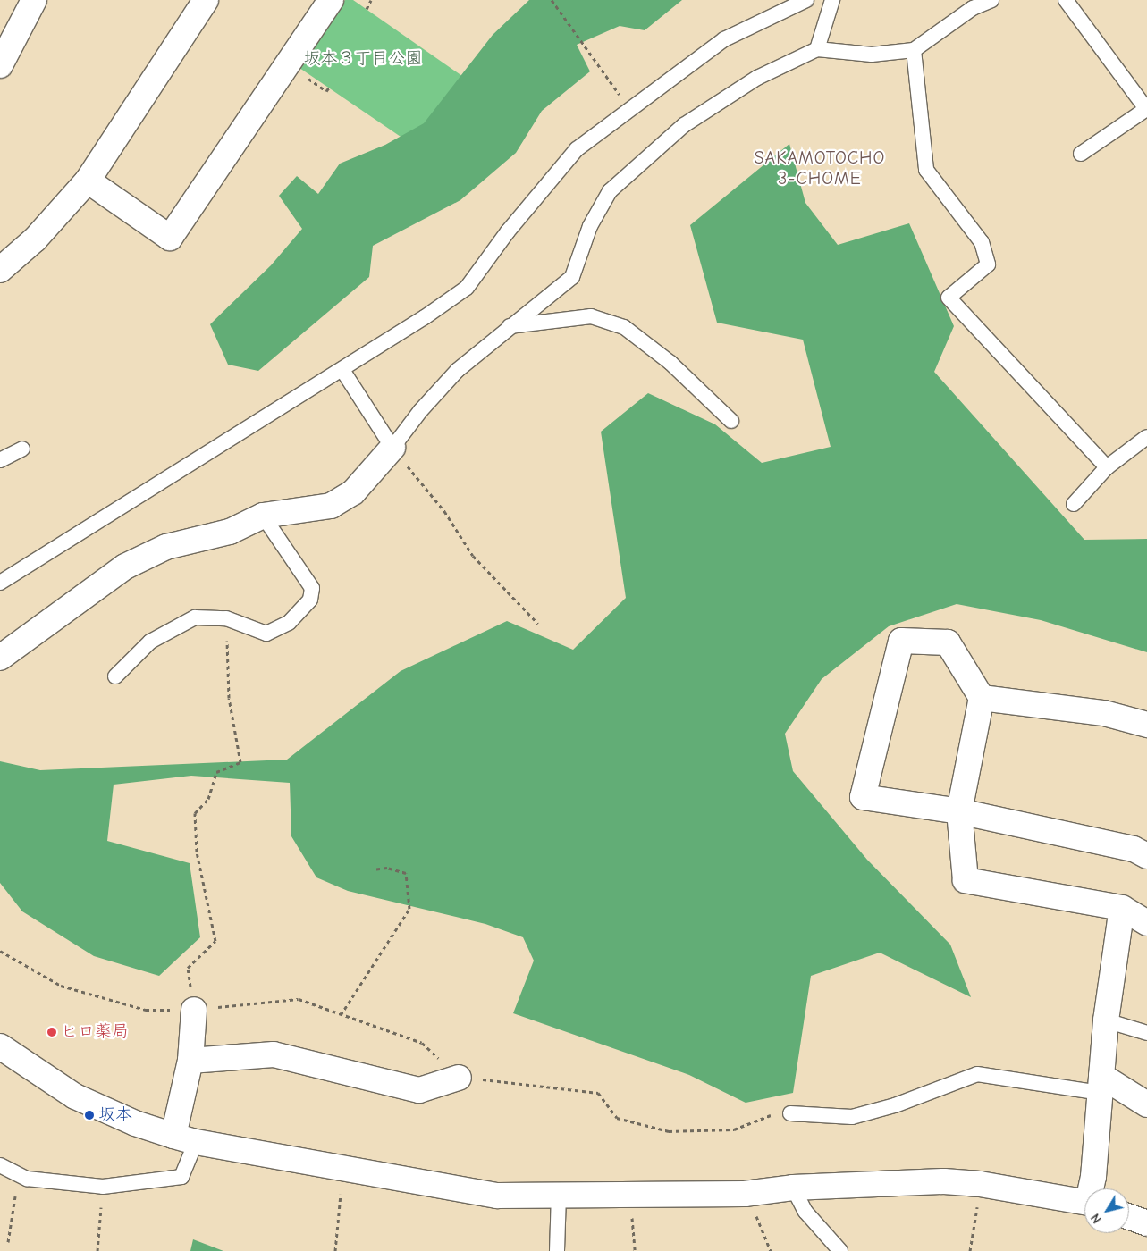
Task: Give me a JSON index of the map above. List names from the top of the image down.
{
  "districts": ["SAKAMOTOCHO 3-CHOME"],
  "parks": ["坂本３丁目公園"],
  "places": ["ヒロ薬局", "坂本"],
  "north": "bottom left"
}
